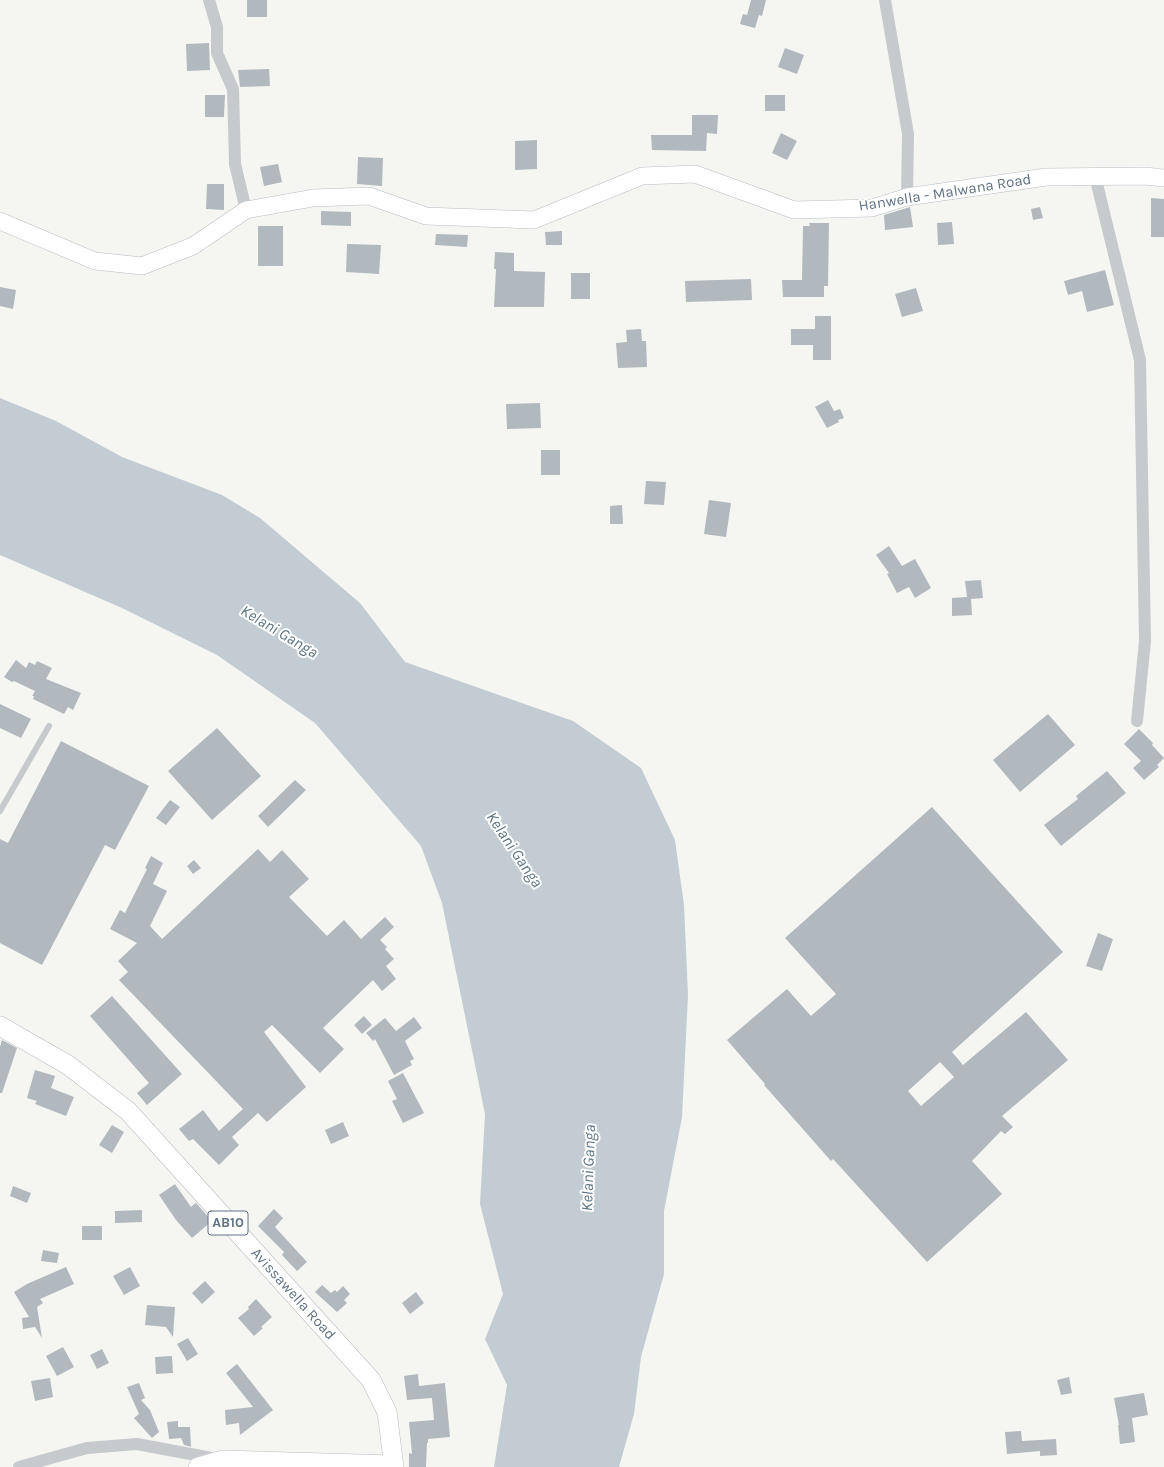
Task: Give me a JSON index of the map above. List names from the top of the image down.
{
  "streets": {
    "main road": ["AB10", "Avissawella Road"],
    "street": ["Hanwella - Malwana Road"]
  },
  "water": ["Kelani Ganga"]
}
